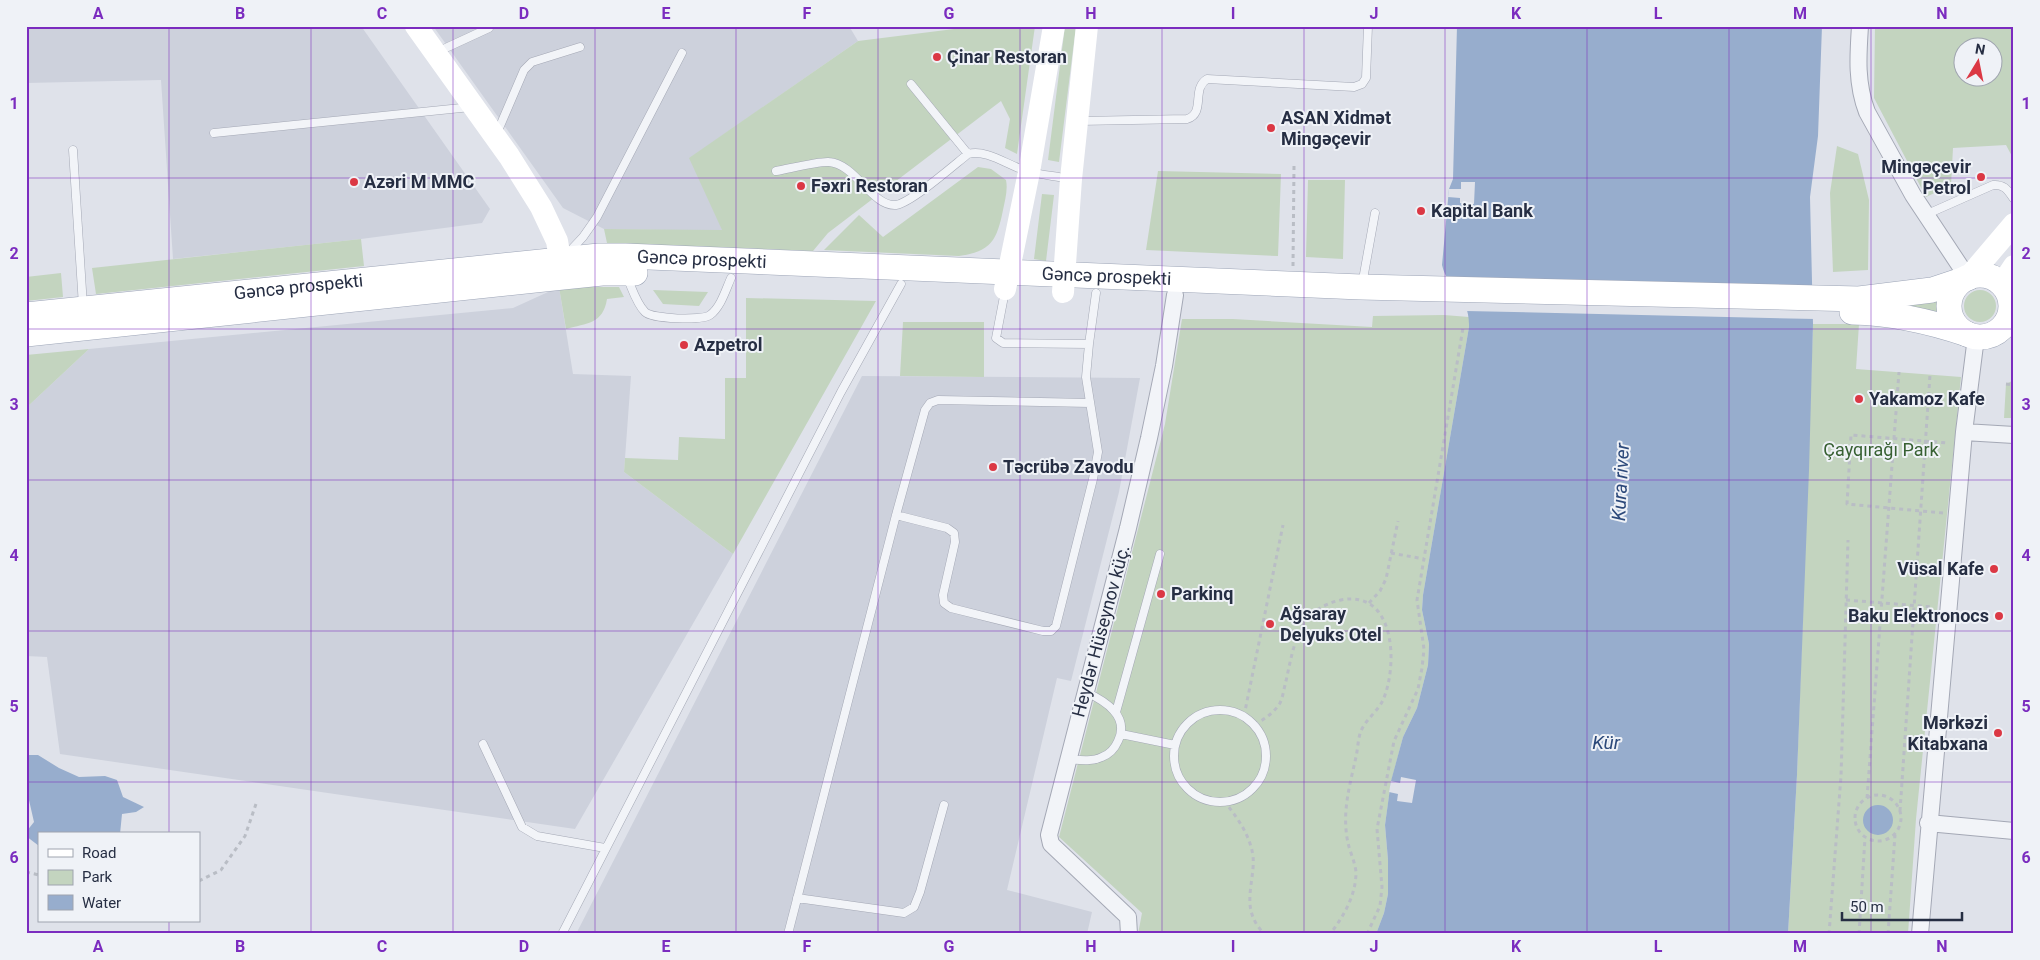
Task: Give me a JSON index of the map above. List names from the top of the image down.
{
  "streets": {
    "main road": ["Gəncə prospekti"],
    "street": ["Heydər Hüseynov küç."]
  },
  "crossings": [
    ["Gəncə prospekti", "Heydər Hüseynov küç."]
  ],
  "water": ["Kura river", "Kür"],
  "parks": ["Çayqırağı Park"],
  "places": [
    "Çinar Restoran",
    "ASAN Xidmət Mingəçevir",
    "Mingəçevir Petrol",
    "Azəri M MMC",
    "Fəxri Restoran",
    "Kapital Bank",
    "Azpetrol",
    "Yakamoz Kafe",
    "Təcrübə Zavodu",
    "Vüsal Kafe",
    "Parkinq",
    "Baku Elektronocs",
    "Ağsaray Delyuks Otel",
    "Mərkəzi Kitabxana"
  ],
  "legend": ["Road", "Park", "Water"],
  "scale_bar": "50 m",
  "north": "top",
  "grid": {
    "columns": [
      "A",
      "B",
      "C",
      "D",
      "E",
      "F",
      "G",
      "H",
      "I",
      "J",
      "K",
      "L",
      "M",
      "N"
    ],
    "rows": [
      "1",
      "2",
      "3",
      "4",
      "5",
      "6"
    ]
  }
}
